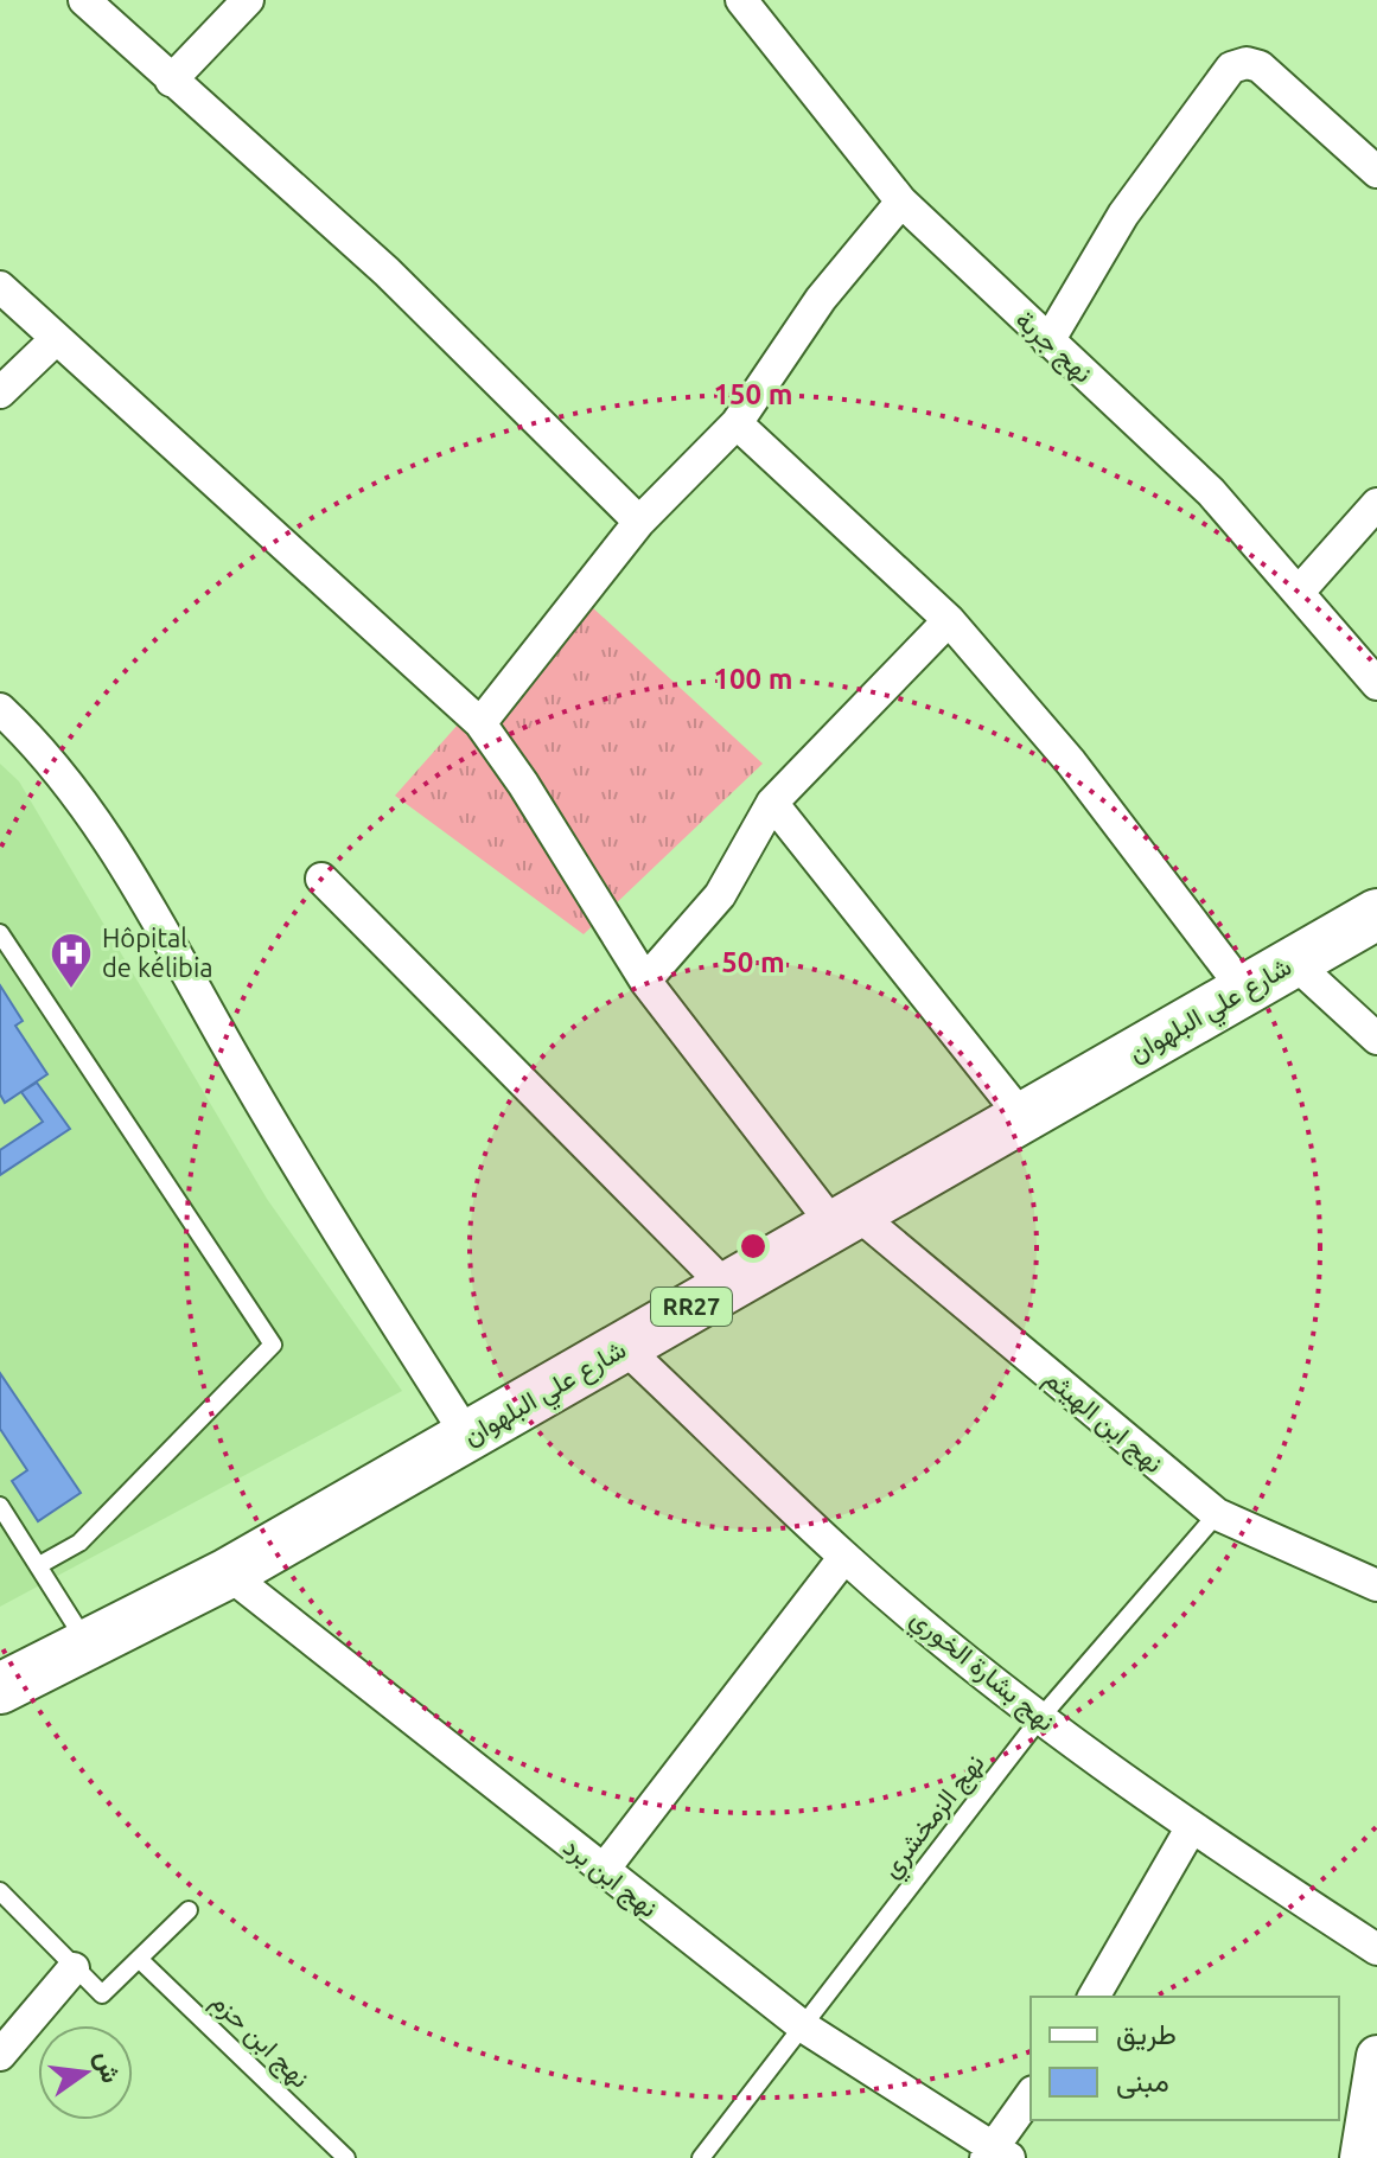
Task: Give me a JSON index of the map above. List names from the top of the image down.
{
  "streets": {
    "main road": ["شارع علي البلهوان", "RR27"],
    "street": [
      "نهج جربة",
      "نهج ابن الهيثم",
      "نهج بشارة الخوري",
      "نهج ابن برد"
    ],
    "lane": ["نهج الزمخشري", "نهج ابن حزم"]
  },
  "crossings": [
    ["شارع علي البلهوان", "نهج ابن الهيثم"],
    ["شارع علي البلهوان", "نهج بشارة الخوري"],
    ["شارع علي البلهوان", "نهج ابن برد"],
    ["نهج ابن الهيثم", "نهج الزمخشري"],
    ["نهج بشارة الخوري", "نهج الزمخشري"],
    ["نهج الزمخشري", "نهج ابن برد"]
  ],
  "places": {
    "hospital": ["Hôpital de kélibia"]
  },
  "legend": ["طريق", "مبنى"],
  "north": "right",
  "rings": ["150 m", "100 m", "50 m"]
}
